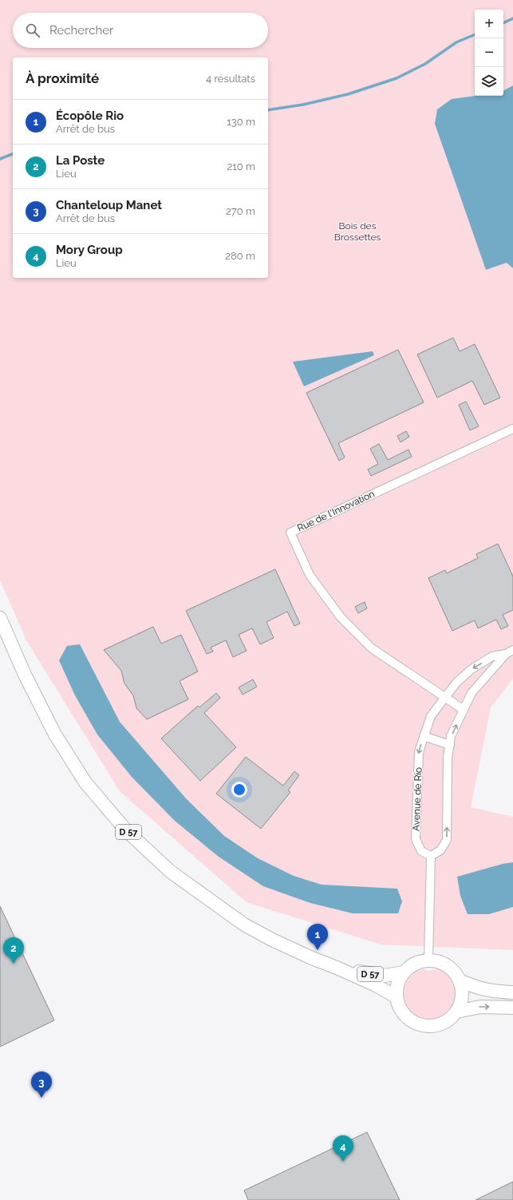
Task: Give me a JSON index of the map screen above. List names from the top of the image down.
{
  "streets": {
    "main road": ["D 57"],
    "street": ["Rue de l'Innovation", "Avenue de Rio"]
  },
  "crossings": [
    ["Rue de l'Innovation", "Avenue de Rio"]
  ],
  "parks": ["Bois des Brossettes"],
  "page": {
    "map_buttons": ["+", "−"],
    "search": "Rechercher",
    "heading": ["À proximité", "4 résultats"],
    "list": [
      {
        "mark": "1",
        "name": "Écopôle Rio",
        "note": "Arrêt de bus",
        "value": "130 m"
      },
      {
        "mark": "2",
        "name": "La Poste",
        "note": "Lieu",
        "value": "210 m"
      },
      {
        "mark": "3",
        "name": "Chanteloup Manet",
        "note": "Arrêt de bus",
        "value": "270 m"
      },
      {
        "mark": "4",
        "name": "Mory Group",
        "note": "Lieu",
        "value": "280 m"
      }
    ],
    "pins": [
      "1",
      "2",
      "3",
      "4"
    ]
  }
}
